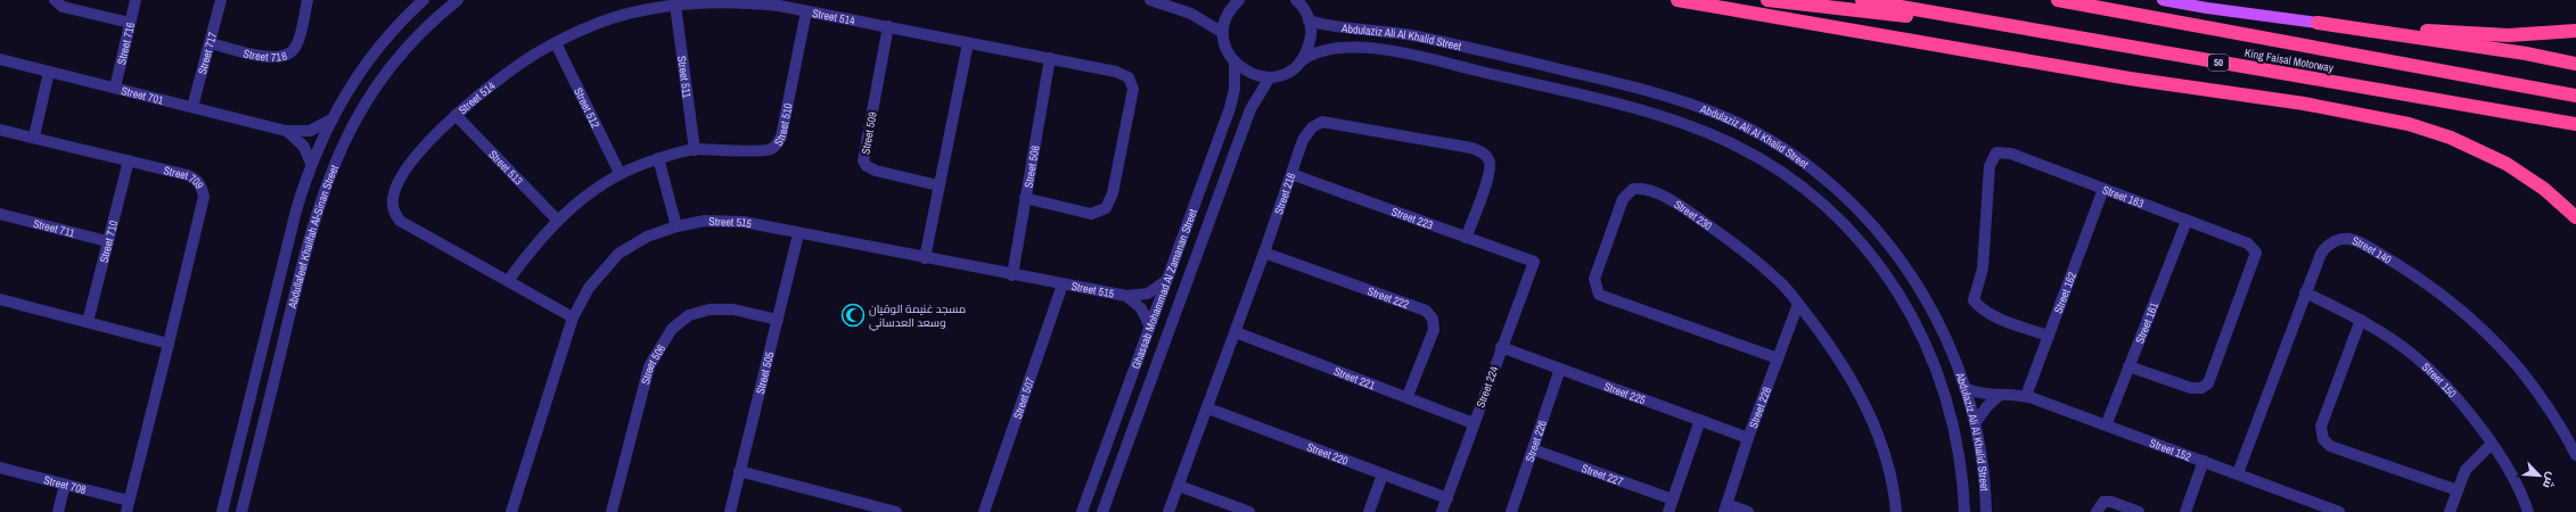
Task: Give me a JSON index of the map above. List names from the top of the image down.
{
  "streets": {
    "highway": ["King Faisal Motorway", "50"],
    "street": [
      "Street 514",
      "Abdulaziz Ali Al Khalid Street",
      "Street 716",
      "Street 718",
      "Street 717",
      "Street 511",
      "Street 701",
      "Street 512",
      "Street 510",
      "Street 509",
      "Street 508",
      "Street 513",
      "Street 709",
      "Street 216",
      "Street 163",
      "Street 230",
      "Street 223",
      "Street 515",
      "Street 711",
      "Abdullafeef Khalifah Al-Sinan Street",
      "Street 710",
      "Street 140",
      "Ghassab Mohammad Al Zamanan Street",
      "Street 162",
      "Street 222",
      "Street 161",
      "Street 506",
      "Street 505",
      "Street 221",
      "Street 150",
      "Street 224",
      "Street 225",
      "Street 507",
      "Street 228",
      "Street 226",
      "Street 152",
      "Street 220",
      "Street 227",
      "Street 708"
    ]
  },
  "crossings": [
    ["Street 514", "Street 511"],
    ["Street 514", "Street 512"],
    ["Street 514", "Street 510"],
    ["Street 514", "Street 509"],
    ["Street 514", "Street 508"],
    ["Street 514", "Street 513"],
    ["Street 514", "Street 515"],
    ["Abdulaziz Ali Al Khalid Street", "Ghassab Mohammad Al Zamanan Street"],
    ["Abdulaziz Ali Al Khalid Street", "Street 152"],
    ["Street 716", "Street 701"],
    ["Street 718", "Street 717"],
    ["Street 717", "Street 701"],
    ["Street 511", "Street 510"],
    ["Street 701", "Abdullafeef Khalifah Al-Sinan Street"],
    ["Street 512", "Street 510"],
    ["Street 510", "Street 513"],
    ["Street 508", "Street 515"],
    ["Street 709", "Street 710"],
    ["Street 709", "Street 708"],
    ["Street 216", "Street 223"],
    ["Street 216", "Street 222"],
    ["Street 216", "Street 221"],
    ["Street 216", "Street 220"],
    ["Street 163", "Street 162"],
    ["Street 163", "Street 161"],
    ["Street 230", "Street 228"],
    ["Street 223", "Street 224"],
    ["Street 515", "Ghassab Mohammad Al Zamanan Street"],
    ["Street 515", "Street 505"],
    ["Street 515", "Street 507"],
    ["Street 711", "Street 710"],
    ["Street 140", "Street 150"],
    ["Street 140", "Street 152"],
    ["Street 162", "Street 152"],
    ["Street 222", "Street 221"],
    ["Street 161", "Street 152"],
    ["Street 506", "Street 505"],
    ["Street 221", "Street 224"],
    ["Street 224", "Street 225"],
    ["Street 224", "Street 220"],
    ["Street 225", "Street 228"],
    ["Street 225", "Street 226"],
    ["Street 226", "Street 227"]
  ],
  "places": {
    "mosque": ["مسجد غنيمة الوقيان وسعد العدساني"]
  },
  "north": "bottom right"
}
